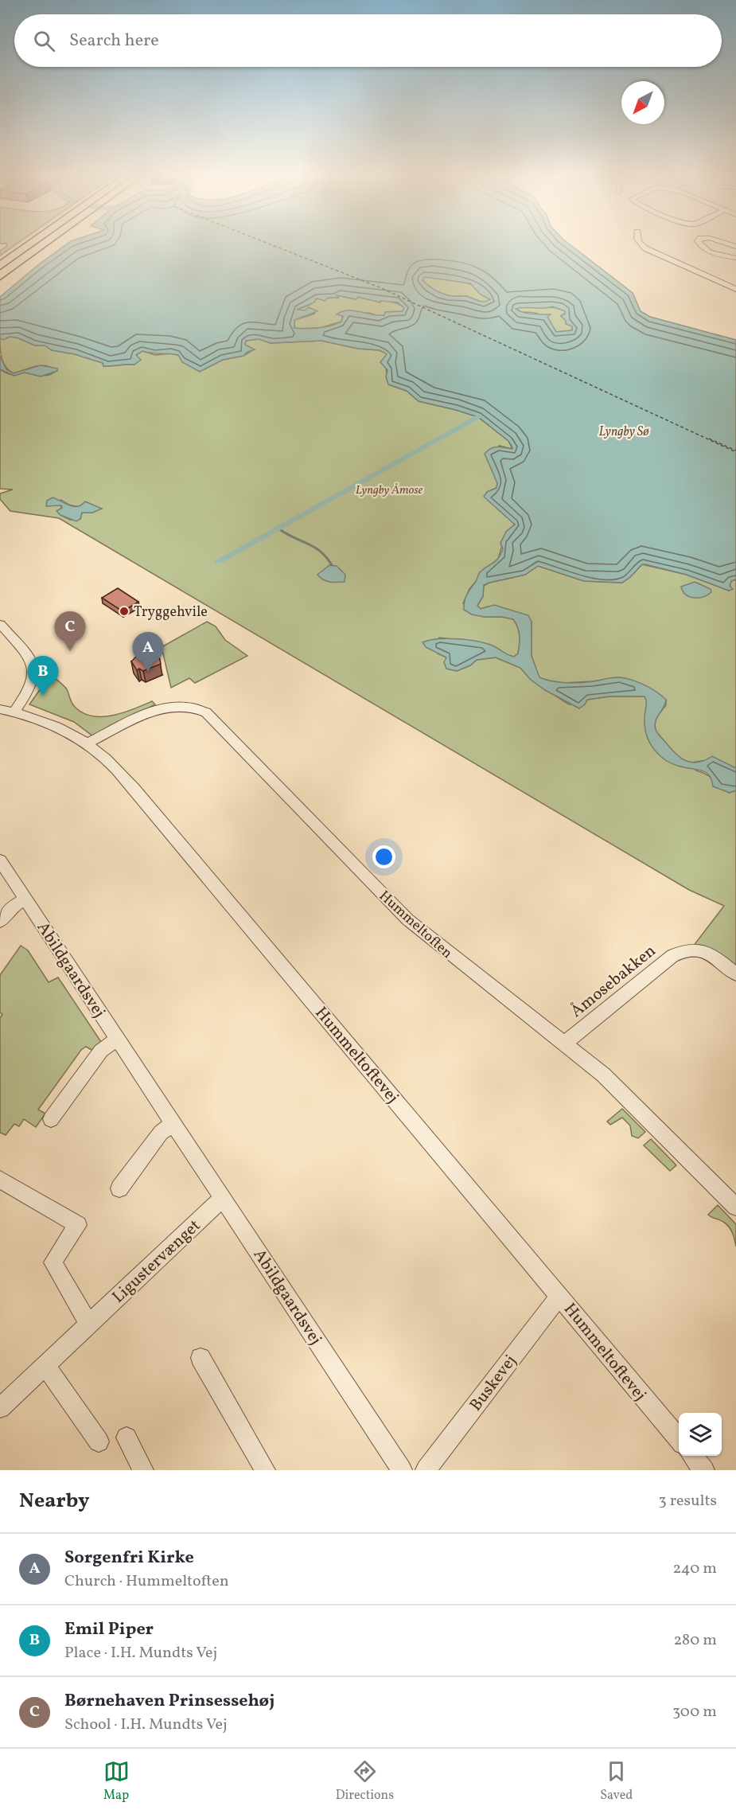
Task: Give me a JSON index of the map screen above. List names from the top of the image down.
{
  "streets": {
    "street": [
      "Hummeltoften",
      "Abildgaardsvej",
      "Åmosebakken",
      "Hummeltoftevej",
      "Ligustervænget",
      "Buskevej"
    ]
  },
  "crossings": [
    ["Hummeltoften", "Åmosebakken"],
    ["Hummeltoften", "Hummeltoftevej"],
    ["Abildgaardsvej", "Ligustervænget"],
    ["Hummeltoftevej", "Buskevej"]
  ],
  "water": ["Lyngby Sø"],
  "parks": ["Lyngby Åmose"],
  "places": ["Tryggehvile"],
  "north": "bottom left",
  "page": {
    "search": "Search here",
    "pins": ["C", "A", "B"],
    "heading": ["Nearby", "3 results"],
    "list": [
      {
        "mark": "A",
        "name": "Sorgenfri Kirke",
        "note": "Church · Hummeltoften",
        "value": "240 m"
      },
      {
        "mark": "B",
        "name": "Emil Piper",
        "note": "Place · I.H. Mundts Vej",
        "value": "280 m"
      },
      {
        "mark": "C",
        "name": "Børnehaven Prinsessehøj",
        "note": "School · I.H. Mundts Vej",
        "value": "300 m"
      }
    ],
    "nav": ["Map", "Directions", "Saved"]
  }
}
